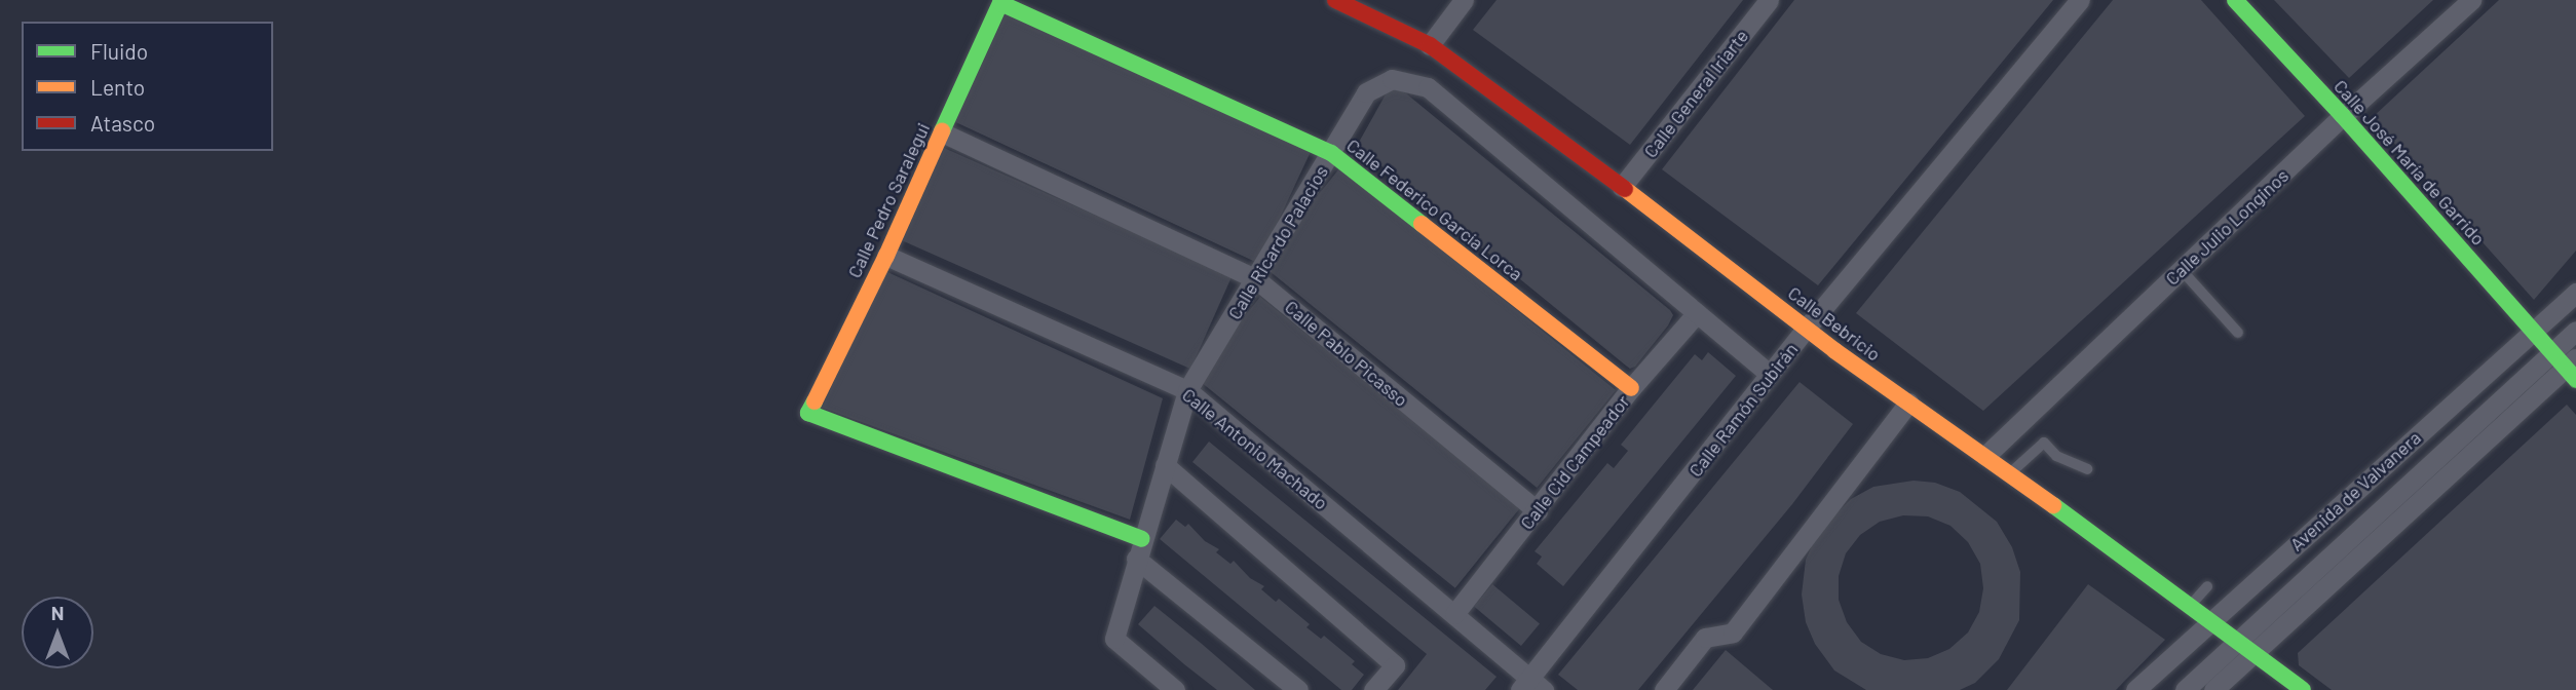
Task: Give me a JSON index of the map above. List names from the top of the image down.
{
  "streets": {
    "street": [
      "Calle General Iriarte",
      "Calle José María de Garrido",
      "Calle Pedro Saralegui",
      "Calle Federico García Lorca",
      "Calle Julio Longinos",
      "Calle Ricardo Palacios",
      "Calle Bebricio",
      "Calle Pablo Picasso",
      "Calle Ramón Subirán",
      "Calle Antonio Machado",
      "Calle Cid Campeador",
      "Avenida de Valvanera"
    ]
  },
  "crossings": [
    ["Calle General Iriarte", "Calle Bebricio"],
    ["Calle José María de Garrido", "Calle Julio Longinos"],
    ["Calle José María de Garrido", "Avenida de Valvanera"],
    ["Calle Pedro Saralegui", "Calle Federico García Lorca"],
    ["Calle Pedro Saralegui", "Calle Ricardo Palacios"],
    ["Calle Pedro Saralegui", "Calle Pablo Picasso"],
    ["Calle Pedro Saralegui", "Calle Antonio Machado"],
    ["Calle Federico García Lorca", "Calle Ricardo Palacios"],
    ["Calle Federico García Lorca", "Calle Cid Campeador"],
    ["Calle Julio Longinos", "Calle Bebricio"],
    ["Calle Ricardo Palacios", "Calle Pablo Picasso"],
    ["Calle Ricardo Palacios", "Calle Ramón Subirán"],
    ["Calle Ricardo Palacios", "Calle Antonio Machado"],
    ["Calle Ricardo Palacios", "Calle Cid Campeador"],
    ["Calle Bebricio", "Calle Ramón Subirán"],
    ["Calle Bebricio", "Avenida de Valvanera"],
    ["Calle Pablo Picasso", "Calle Cid Campeador"],
    ["Calle Ramón Subirán", "Calle Antonio Machado"],
    ["Calle Antonio Machado", "Calle Cid Campeador"]
  ],
  "legend": ["Fluido", "Lento", "Atasco"],
  "north": "top"
}
